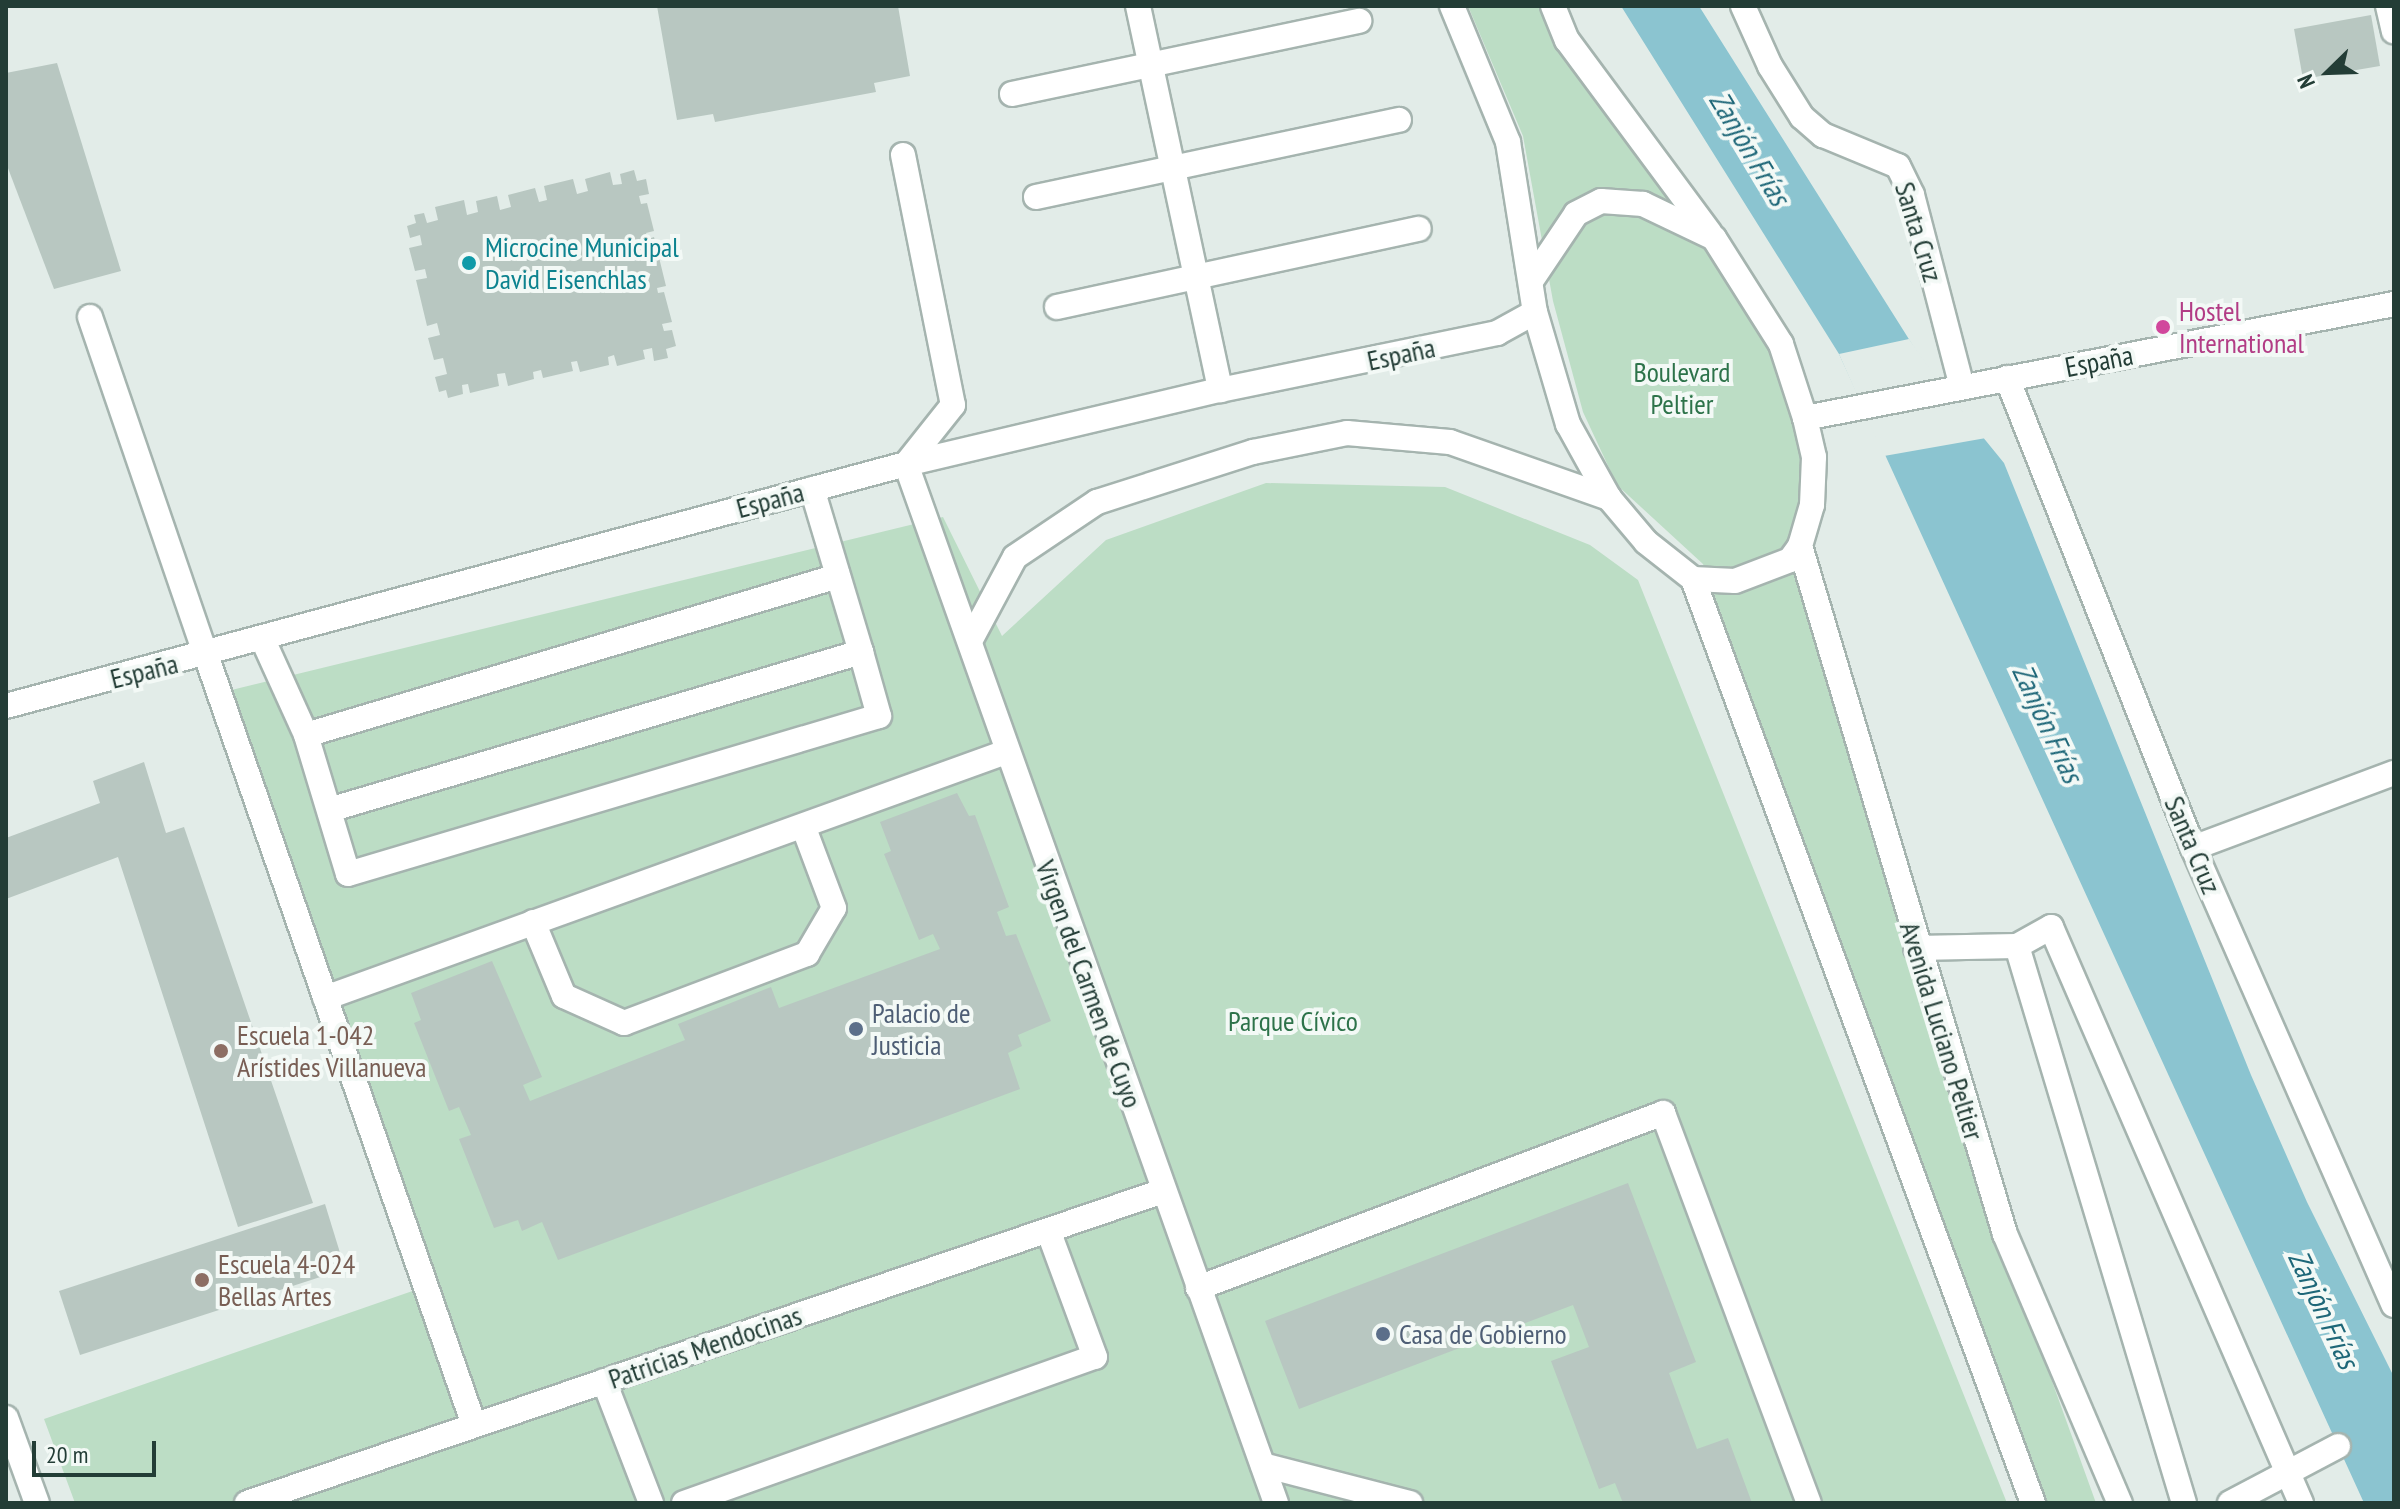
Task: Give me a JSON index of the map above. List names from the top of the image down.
{
  "streets": {
    "street": [
      "Santa Cruz",
      "España",
      "Virgen del Carmen de Cuyo",
      "Avenida Luciano Peltier",
      "Patricias Mendocinas"
    ]
  },
  "crossings": [
    ["Santa Cruz", "España"],
    ["España", "Virgen del Carmen de Cuyo"],
    ["Virgen del Carmen de Cuyo", "Patricias Mendocinas"]
  ],
  "water": ["Zanjón Frías"],
  "parks": ["Boulevard Peltier", "Parque Cívico"],
  "places": [
    "Microcine Municipal David Eisenchlas",
    "Hostel International",
    "Palacio de Justicia",
    "Escuela 1-042 Arístides Villanueva",
    "Escuela 4-024 Bellas Artes",
    "Casa de Gobierno"
  ],
  "scale_bar": "20 m",
  "north": "bottom left"
}
